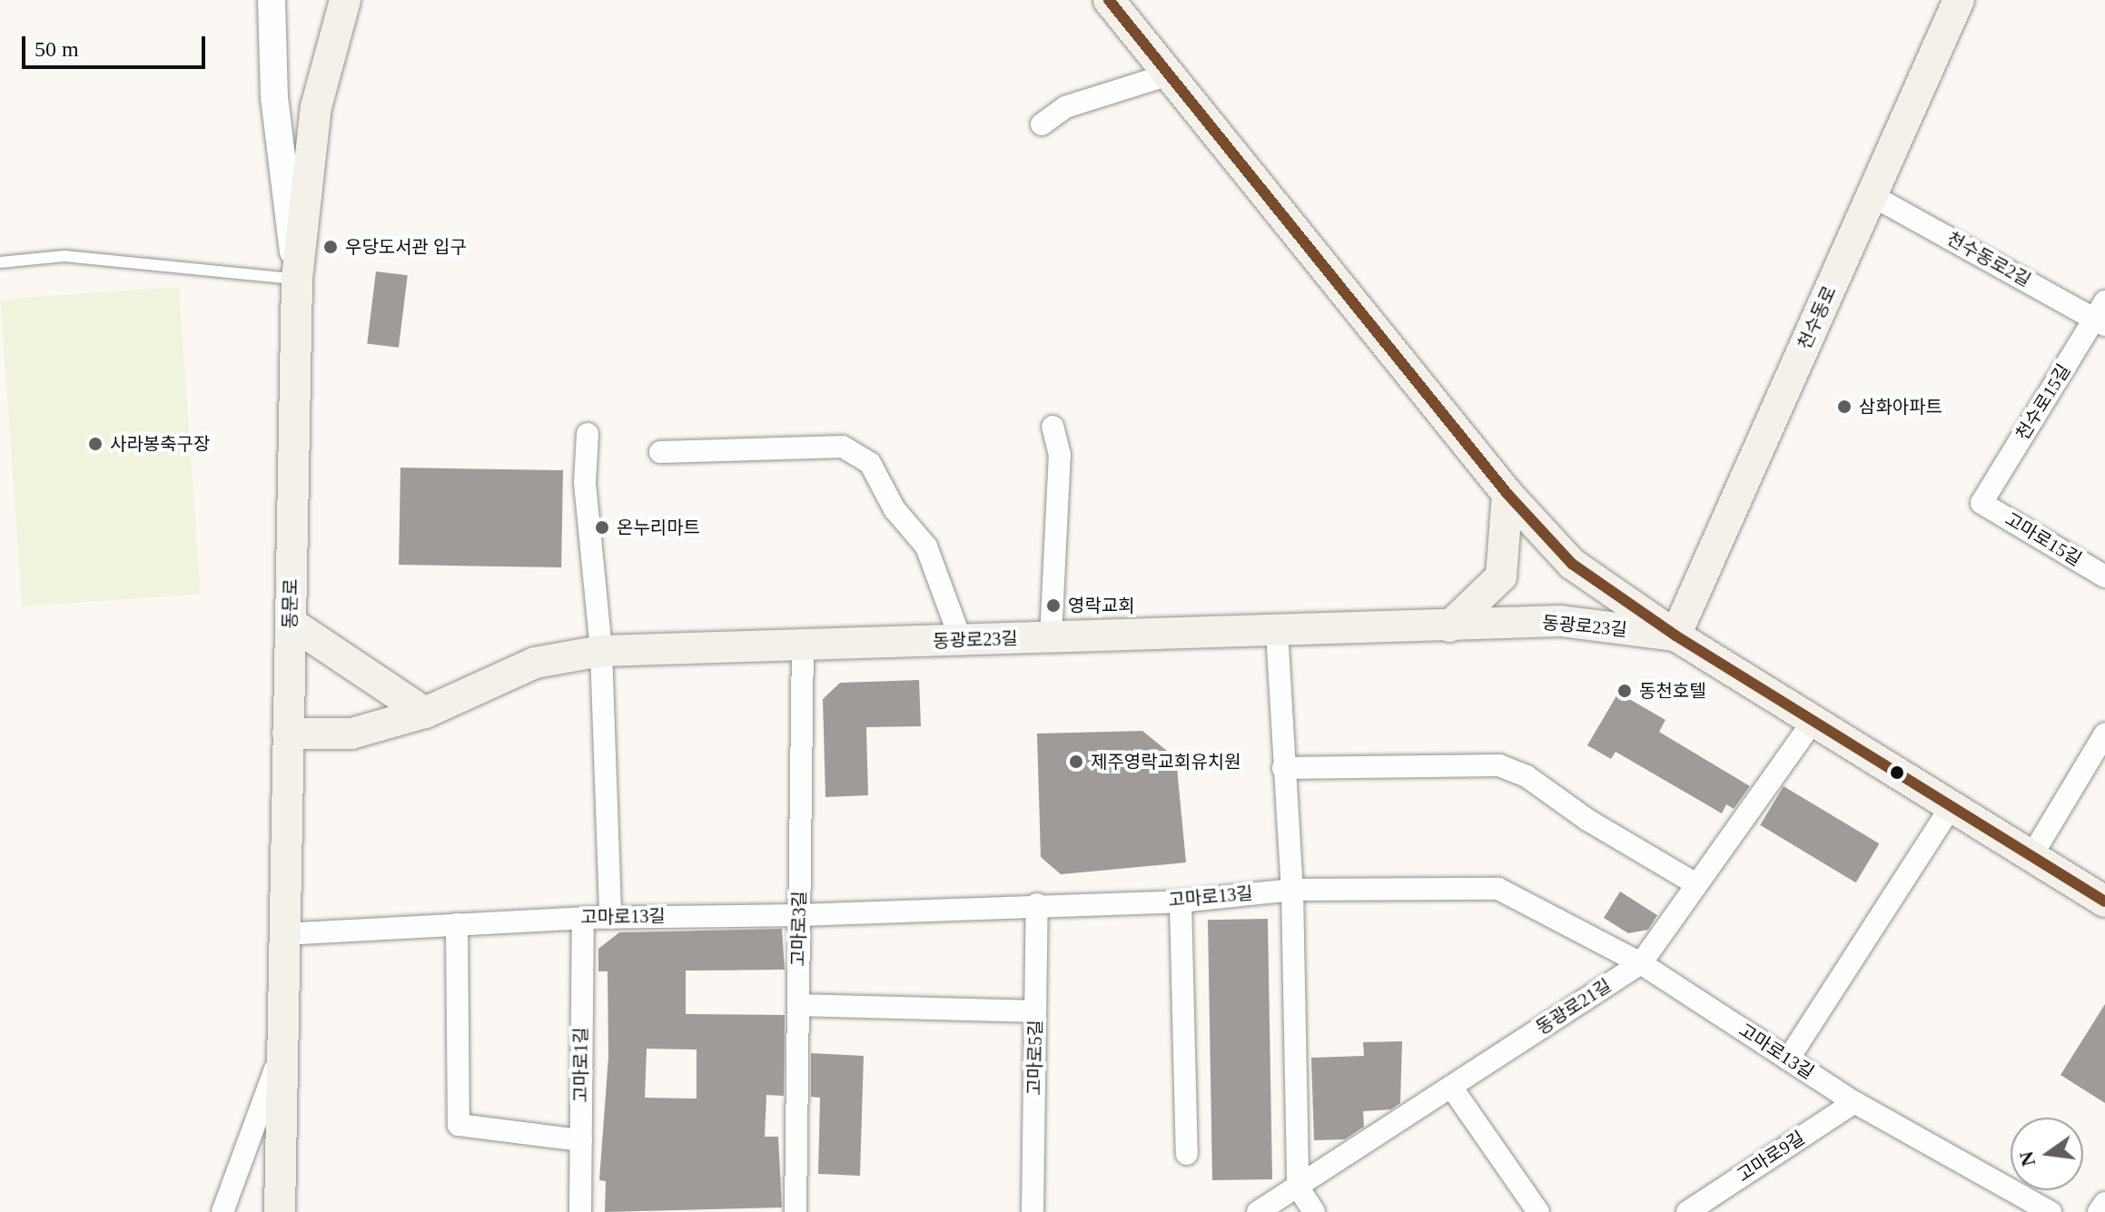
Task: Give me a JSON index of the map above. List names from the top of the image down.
{
  "streets": {
    "main road": ["천수동로", "동문로", "동광로23길"],
    "street": [
      "천수동로2길",
      "천수로15길",
      "고마로15길",
      "고마로13길",
      "고마로3길",
      "동광로21길",
      "고마로5길",
      "고마로1길",
      "고마로9길"
    ]
  },
  "crossings": [
    ["천수동로2길", "천수동로"],
    ["천수동로2길", "천수로15길"],
    ["천수동로", "동광로23길"],
    ["천수로15길", "고마로15길"],
    ["동문로", "동광로23길"],
    ["동문로", "고마로13길"],
    ["동광로23길", "고마로3길"],
    ["고마로13길", "고마로3길"],
    ["고마로13길", "동광로21길"],
    ["고마로13길", "고마로5길"],
    ["고마로13길", "고마로1길"],
    ["고마로13길", "고마로9길"]
  ],
  "places": [
    "우당도서관 입구",
    "삼화아파트",
    "사라봉축구장",
    "온누리마트",
    "영락교회",
    "동천호텔",
    "제주영락교회유치원"
  ],
  "scale_bar": "50 m",
  "north": "left"
}
